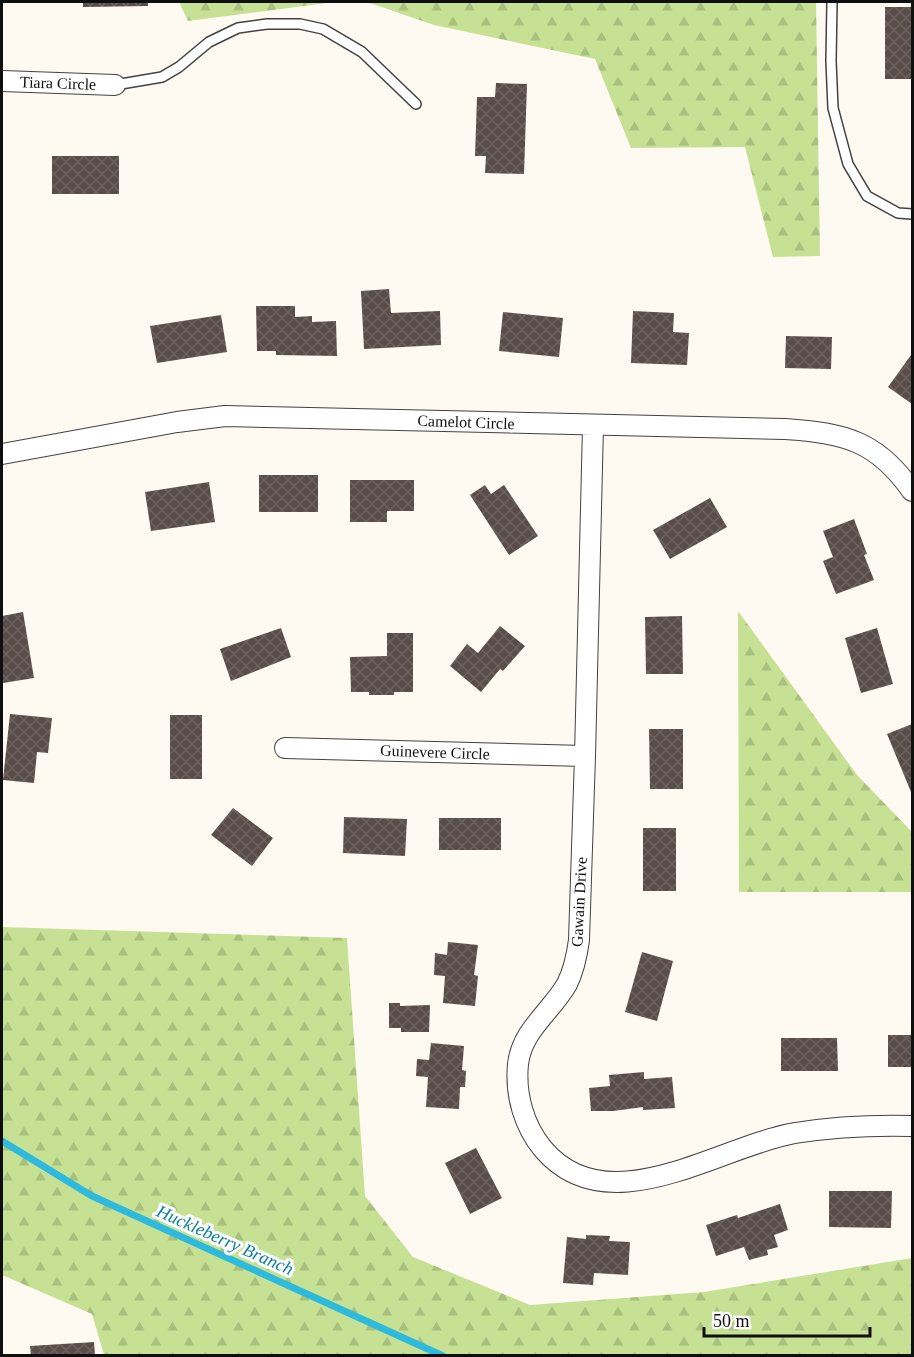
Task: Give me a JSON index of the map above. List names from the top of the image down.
{
  "streets": {
    "street": [
      "Tiara Circle",
      "Camelot Circle",
      "Guinevere Circle",
      "Gawain Drive"
    ]
  },
  "crossings": [
    ["Camelot Circle", "Gawain Drive"],
    ["Guinevere Circle", "Gawain Drive"]
  ],
  "water": ["Huckleberry Branch"],
  "scale_bar": "50 m"
}
